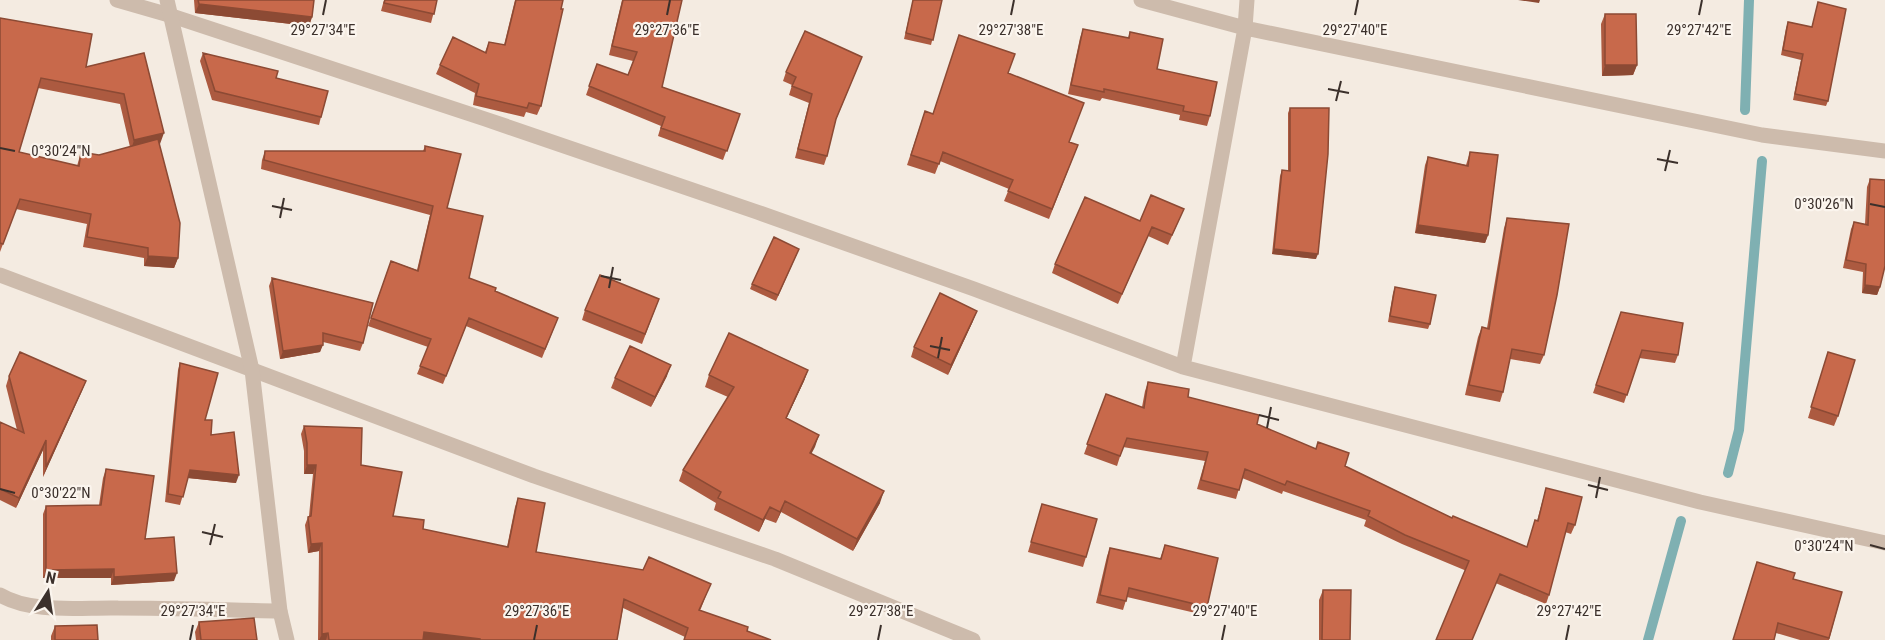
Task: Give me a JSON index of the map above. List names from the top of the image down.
{
  "north": "top",
  "coordinates": [
    "29°27'34\"E",
    "29°27'36\"E",
    "29°27'38\"E",
    "29°27'40\"E",
    "29°27'42\"E",
    "0°30'24\"N",
    "0°30'26\"N",
    "0°30'22\"N"
  ]
}
